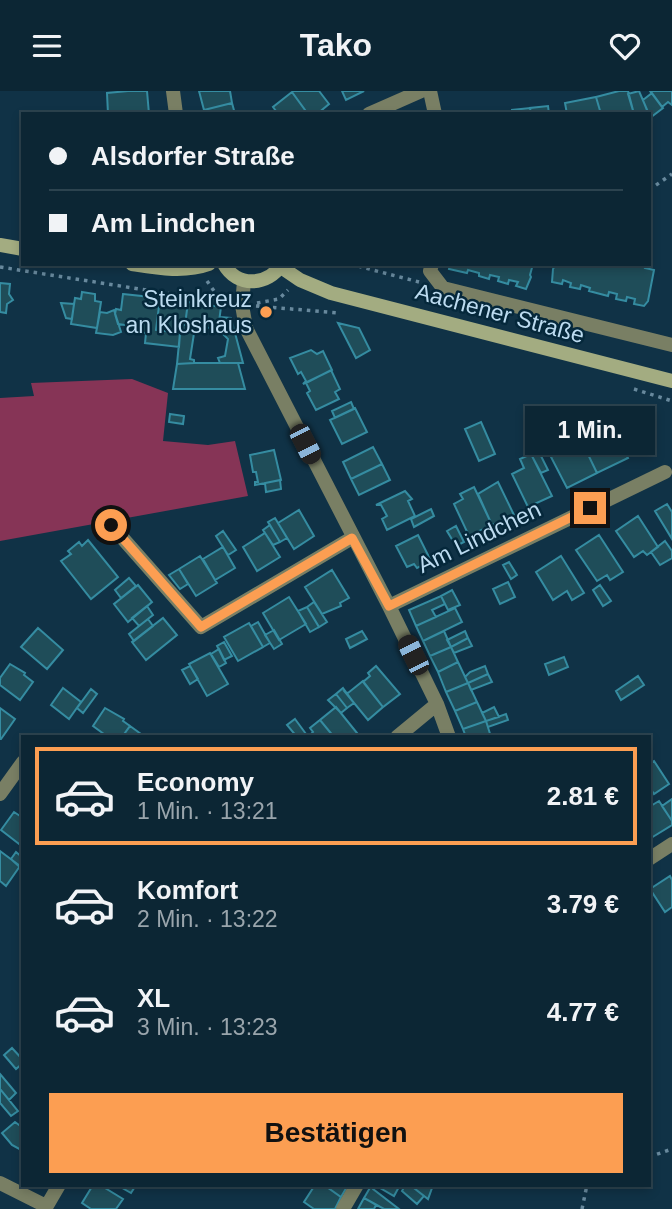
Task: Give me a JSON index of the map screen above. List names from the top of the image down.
{
  "streets": {
    "main road": ["Aachener Straße"],
    "street": ["Am Lindchen"]
  },
  "places": ["Steinkreuz an Kloshaus"],
  "page": {
    "header": "Tako",
    "banner": ["Alsdorfer Straße", "Am Lindchen"],
    "bubble": "1 Min.",
    "list": [
      {
        "name": "Economy",
        "note": "1 Min. · 13:21",
        "value": "2.81 €"
      },
      {
        "name": "Komfort",
        "note": "2 Min. · 13:22",
        "value": "3.79 €"
      },
      {
        "name": "XL",
        "note": "3 Min. · 13:23",
        "value": "4.77 €"
      }
    ],
    "buttons": "Bestätigen"
  }
}
